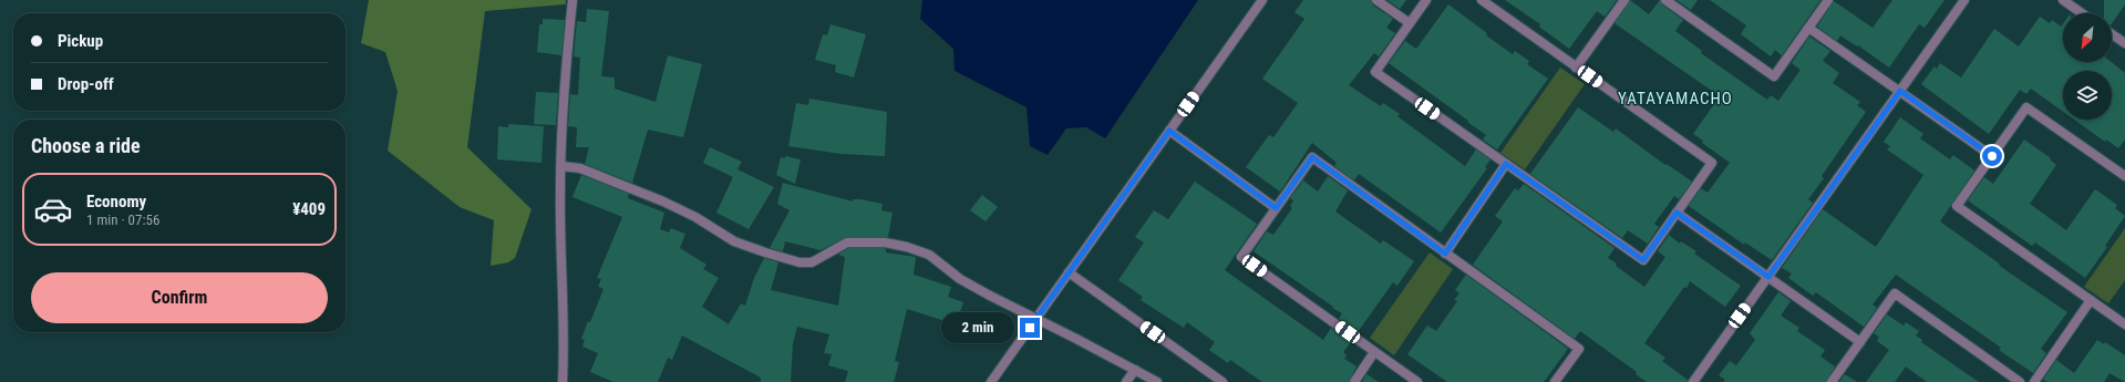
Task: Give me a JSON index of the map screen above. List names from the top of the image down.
{
  "districts": ["YATAYAMACHO"],
  "north": "bottom left",
  "page": {
    "banner": ["Pickup", "Drop-off"],
    "heading": "Choose a ride",
    "list": [
      {
        "name": "Economy",
        "note": "1 min · 07:56",
        "value": "¥409"
      }
    ],
    "buttons": "Confirm",
    "bubble": "2 min"
  }
}
